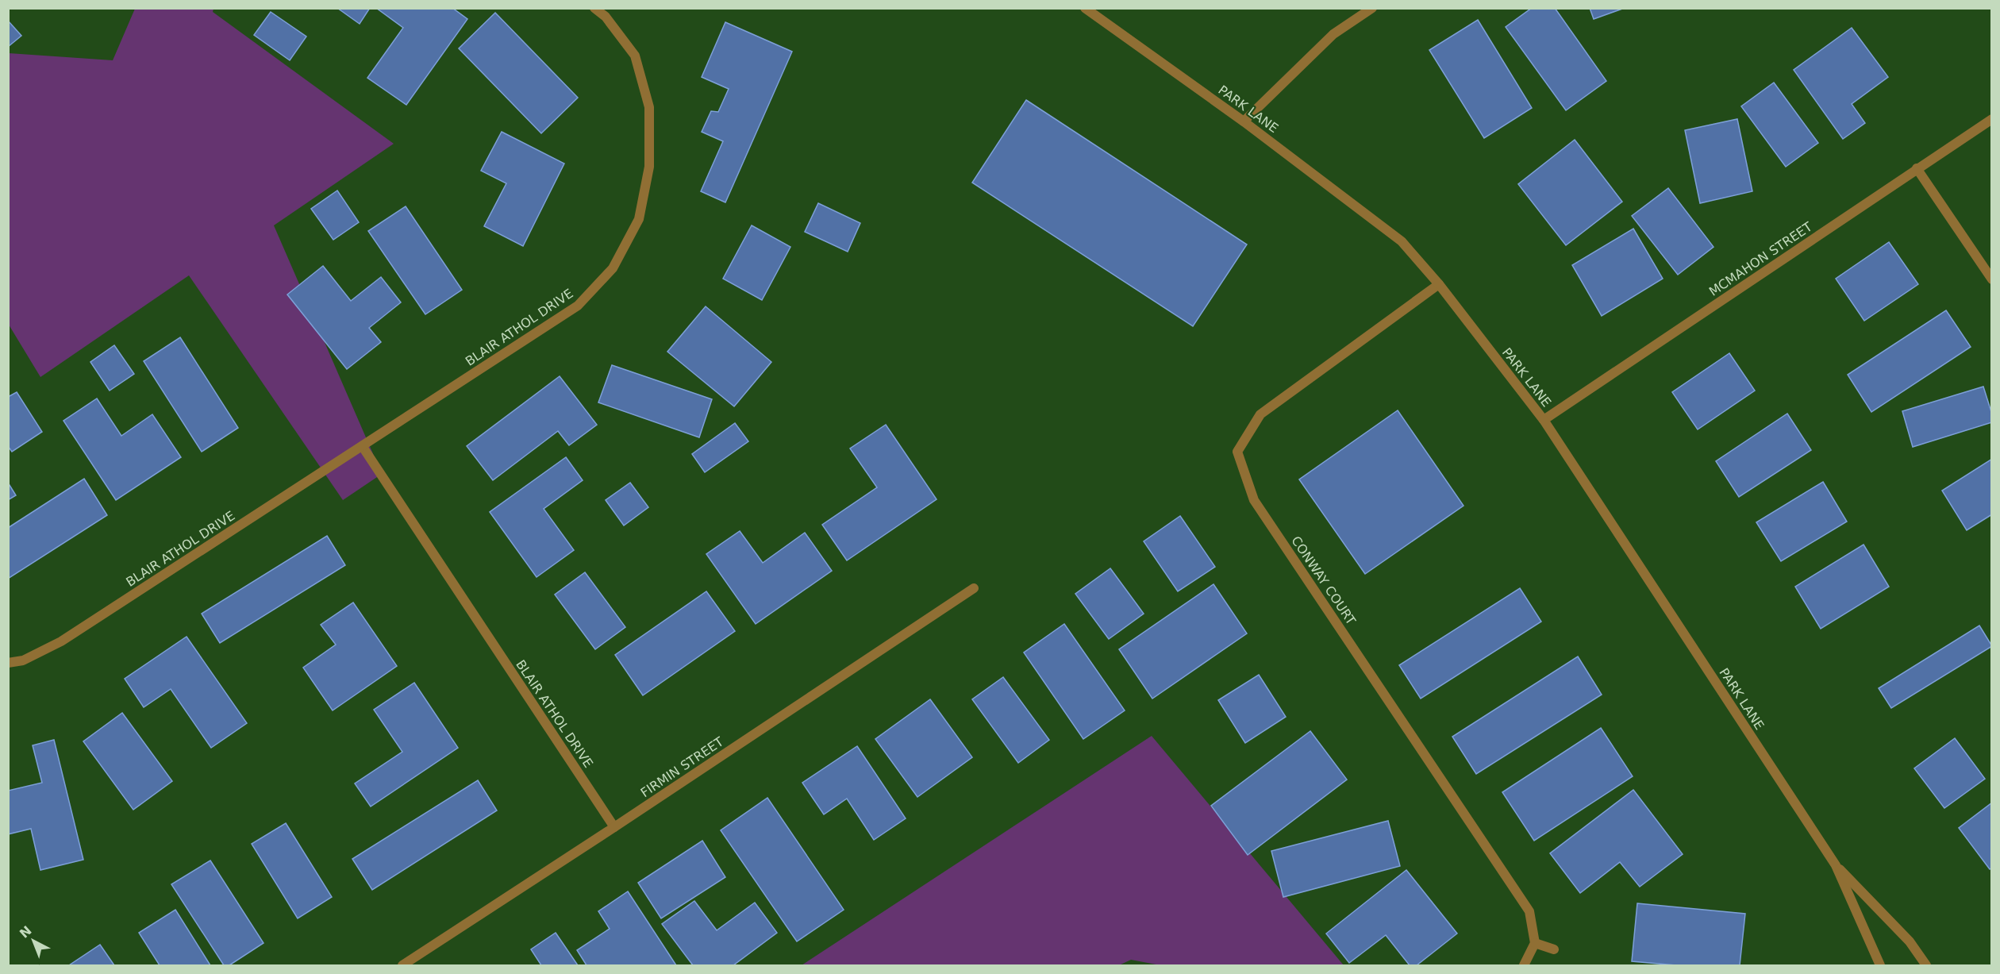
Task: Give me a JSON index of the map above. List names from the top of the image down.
{
  "streets": {
    "street": [
      "PARK LANE",
      "MCMAHON STREET",
      "BLAIR ATHOL DRIVE",
      "CONWAY COURT",
      "FIRMIN STREET"
    ]
  },
  "crossings": [
    ["PARK LANE", "MCMAHON STREET"],
    ["PARK LANE", "CONWAY COURT"],
    ["BLAIR ATHOL DRIVE", "FIRMIN STREET"]
  ],
  "north": "top left"
}
